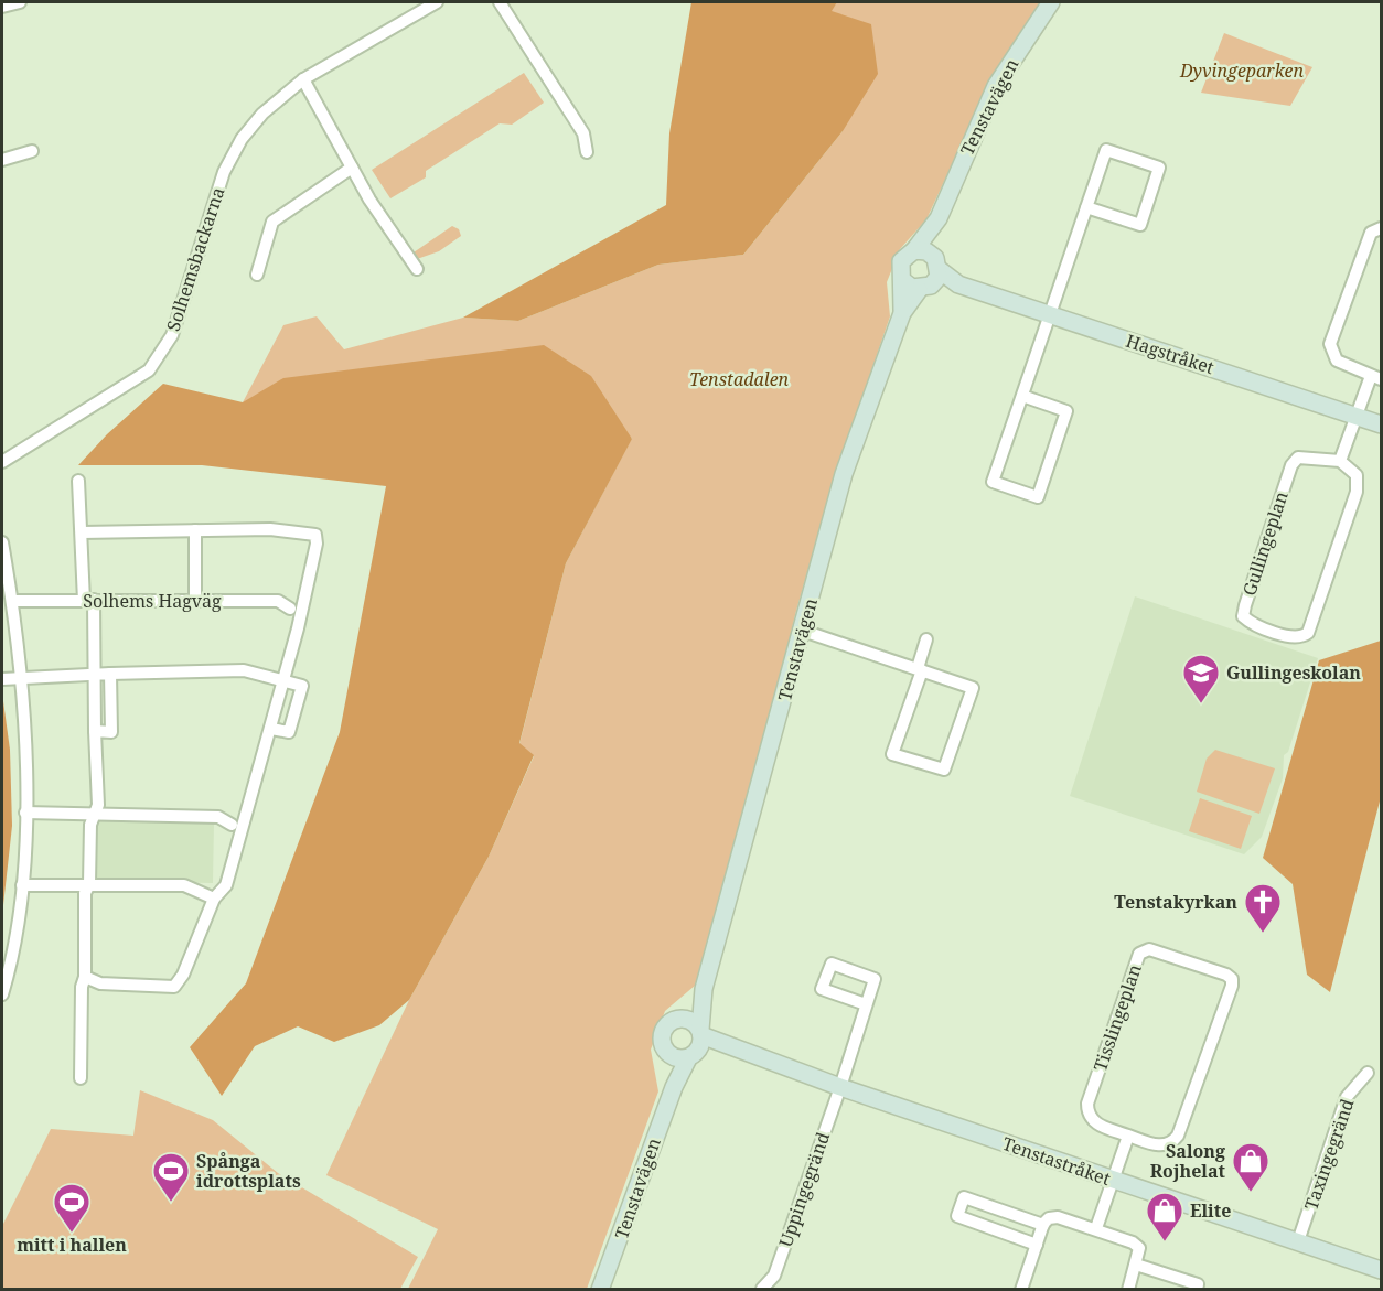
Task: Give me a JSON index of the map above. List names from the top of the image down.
{
  "streets": {
    "street": [
      "Tenstavägen",
      "Solhemsbackarna",
      "Hagstråket",
      "Gullingeplan",
      "Solhems Hagväg",
      "Tisslingeplan",
      "Taxingegränd",
      "Tenstastråket",
      "Uppingegränd"
    ]
  },
  "crossings": [
    ["Tenstavägen", "Hagstråket"],
    ["Tenstavägen", "Tenstastråket"],
    ["Taxingegränd", "Tenstastråket"],
    ["Tenstastråket", "Uppingegränd"]
  ],
  "parks": ["Dyvingeparken", "Tenstadalen"],
  "places": {
    "school or university": ["Gullingeskolan"],
    "church": ["Tenstakyrkan"],
    "shop": ["Salong Rojhelat", "Elite"],
    "sports": ["Spånga idrottsplats", "mitt i hallen"]
  }
}
